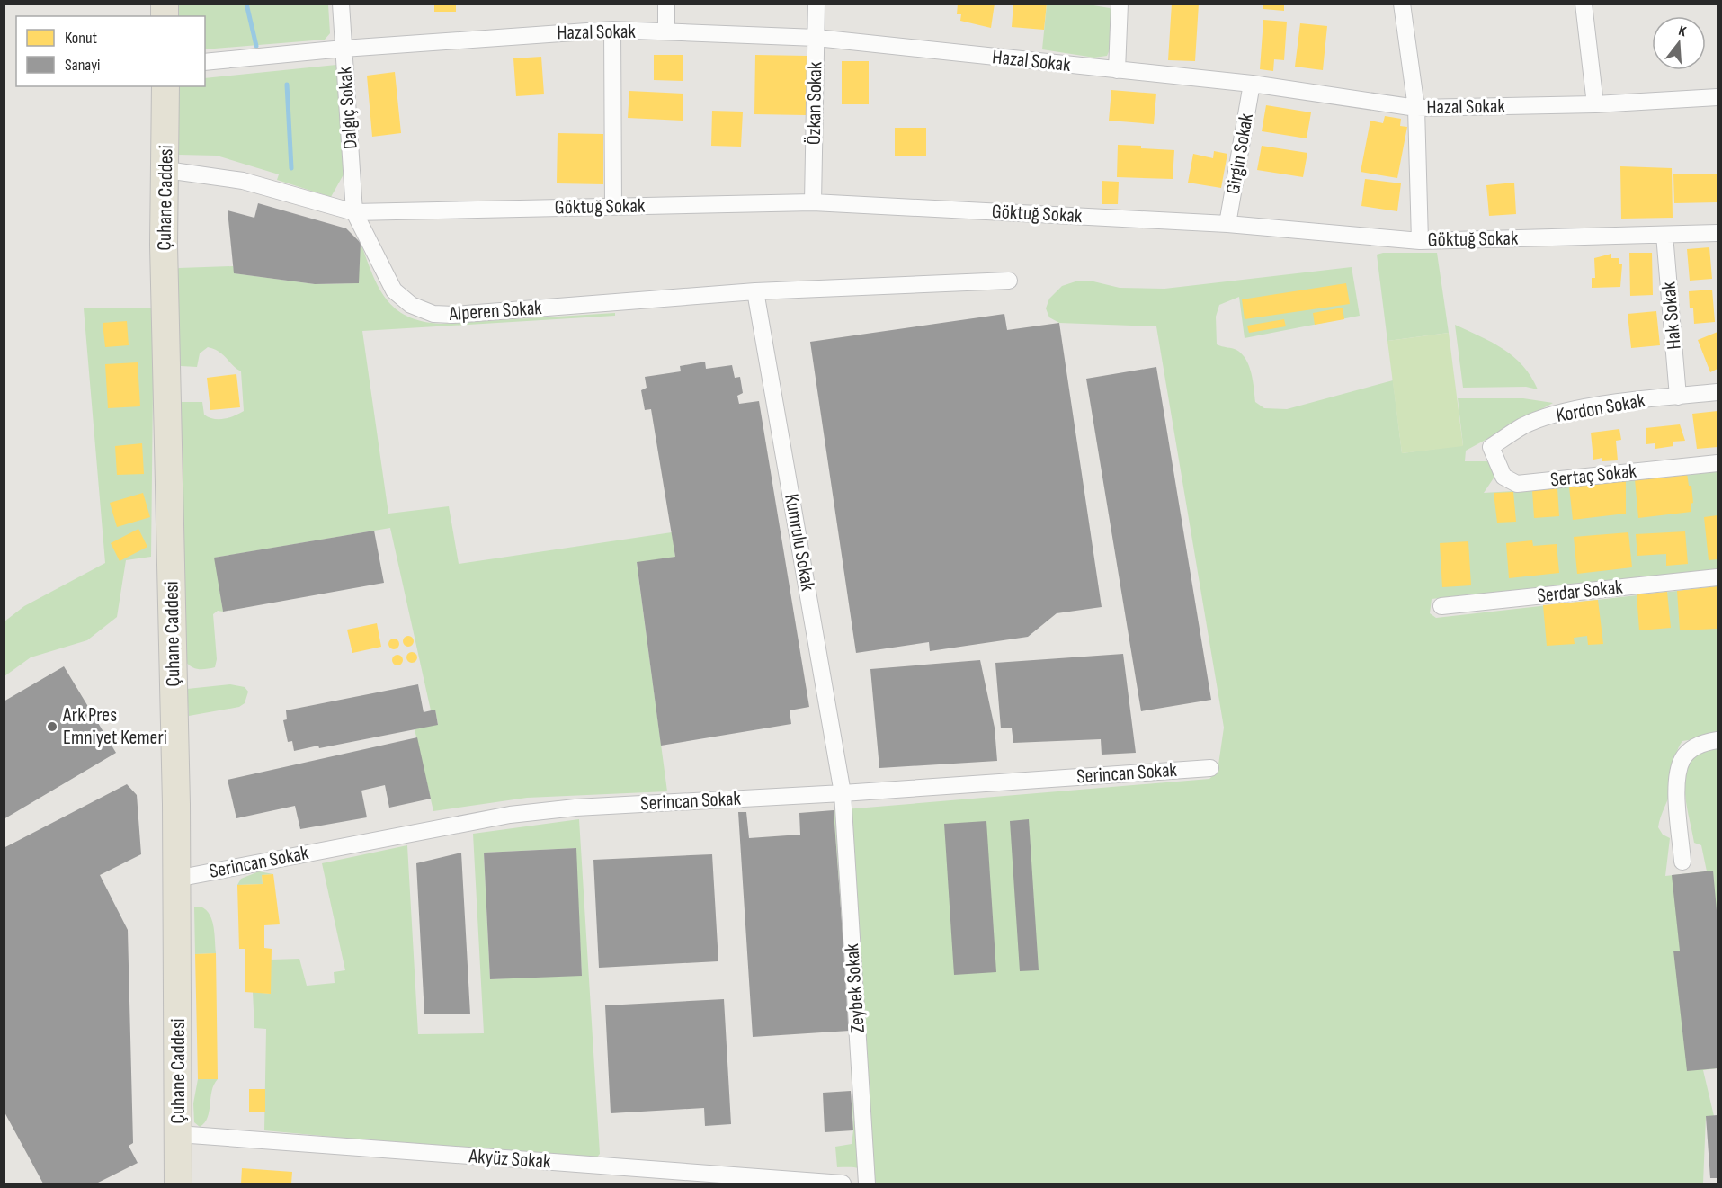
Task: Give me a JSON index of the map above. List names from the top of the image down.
{
  "streets": {
    "main road": ["Çuhane Caddesi"],
    "street": [
      "Hazal Sokak",
      "Özkan Sokak",
      "Dalgıç Sokak",
      "Girgin Sokak",
      "Göktuğ Sokak",
      "Alperen Sokak",
      "Hak Sokak",
      "Kordon Sokak",
      "Sertaç Sokak",
      "Kumrulu Sokak",
      "Serdar Sokak",
      "Serincan Sokak",
      "Zeybek Sokak",
      "Akyüz Sokak"
    ]
  },
  "crossings": [
    ["Hazal Sokak", "Özkan Sokak"],
    ["Hazal Sokak", "Dalgıç Sokak"],
    ["Hazal Sokak", "Girgin Sokak"],
    ["Özkan Sokak", "Göktuğ Sokak"],
    ["Dalgıç Sokak", "Göktuğ Sokak"],
    ["Dalgıç Sokak", "Alperen Sokak"],
    ["Girgin Sokak", "Göktuğ Sokak"],
    ["Çuhane Caddesi", "Serincan Sokak"],
    ["Çuhane Caddesi", "Akyüz Sokak"],
    ["Göktuğ Sokak", "Alperen Sokak"],
    ["Göktuğ Sokak", "Hak Sokak"],
    ["Alperen Sokak", "Kumrulu Sokak"],
    ["Hak Sokak", "Kordon Sokak"],
    ["Kordon Sokak", "Sertaç Sokak"],
    ["Kumrulu Sokak", "Serincan Sokak"],
    ["Kumrulu Sokak", "Zeybek Sokak"],
    ["Serincan Sokak", "Zeybek Sokak"]
  ],
  "places": ["Ark Pres Emniyet Kemeri"],
  "legend": ["Konut", "Sanayi"],
  "north": "top"
}
